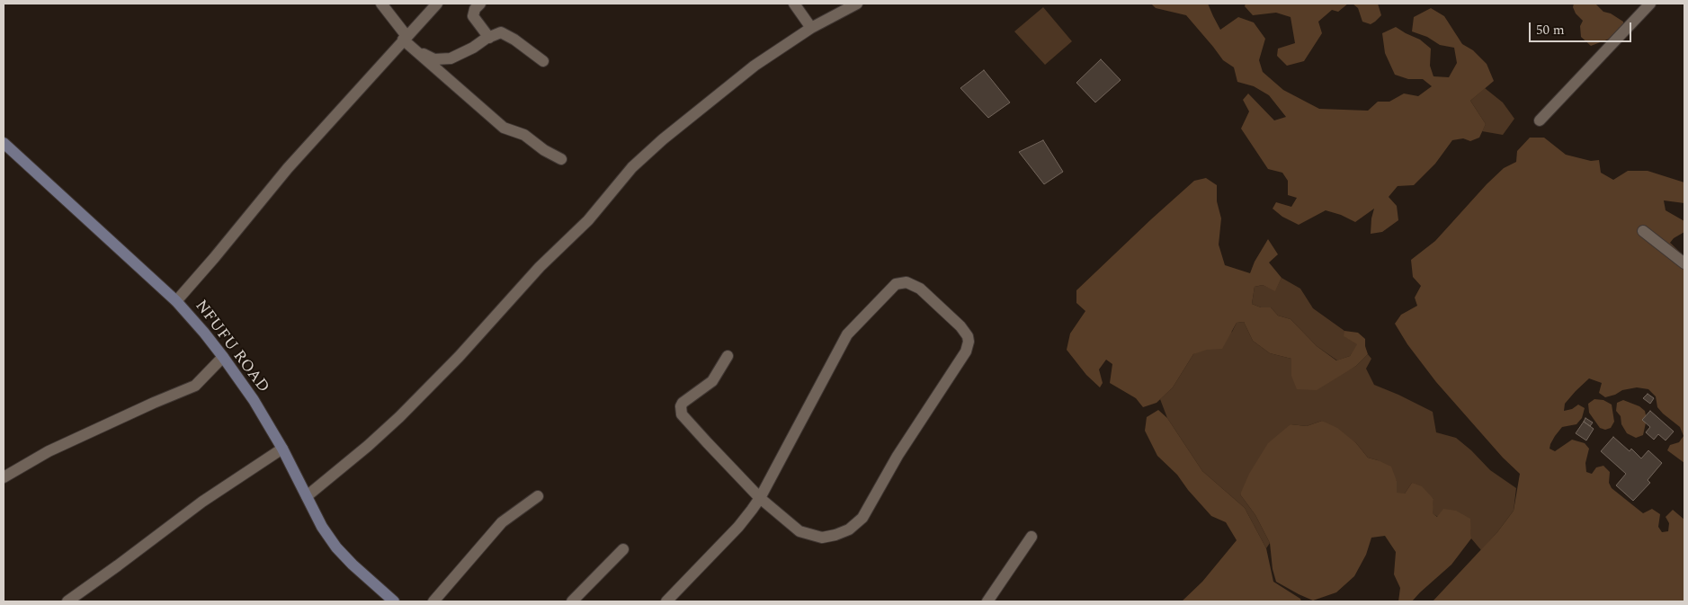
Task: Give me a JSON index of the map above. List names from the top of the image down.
{
  "streets": {
    "street": ["NFUFU ROAD"]
  },
  "scale_bar": "50 m"
}
